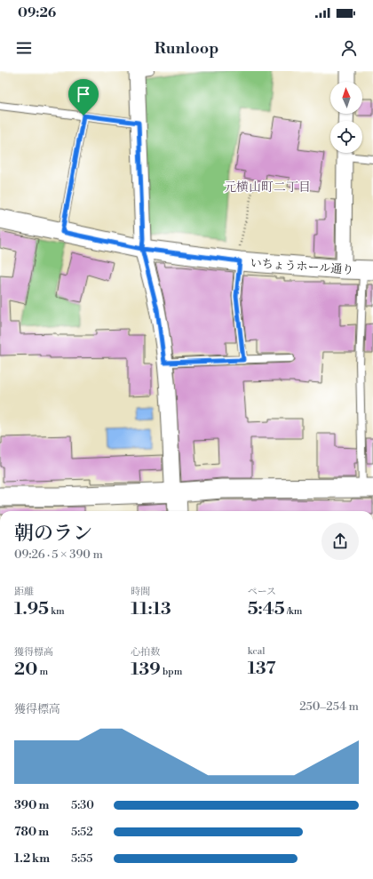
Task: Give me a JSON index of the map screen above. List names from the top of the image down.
{
  "streets": {
    "street": ["いちょうホール通り"]
  },
  "districts": ["元横山町二丁目"],
  "north": "top",
  "page": {
    "status": "09:26",
    "header": "Runloop",
    "heading": ["朝のラン", "09:26 · 5 × 390 m"],
    "stats": [
      ["距離", "1.95 km"],
      ["時間", "11:13"],
      ["ペース", "5:45 /km"],
      ["獲得標高", "20 m"],
      ["心拍数", "139 bpm"],
      ["kcal", "137"]
    ],
    "chart": ["獲得標高", "250–254 m"],
    "list": [
      {
        "name": "390 m",
        "note": "5:30"
      },
      {
        "name": "780 m",
        "note": "5:52"
      },
      {
        "name": "1.2 km",
        "note": "5:55"
      }
    ]
  }
}
